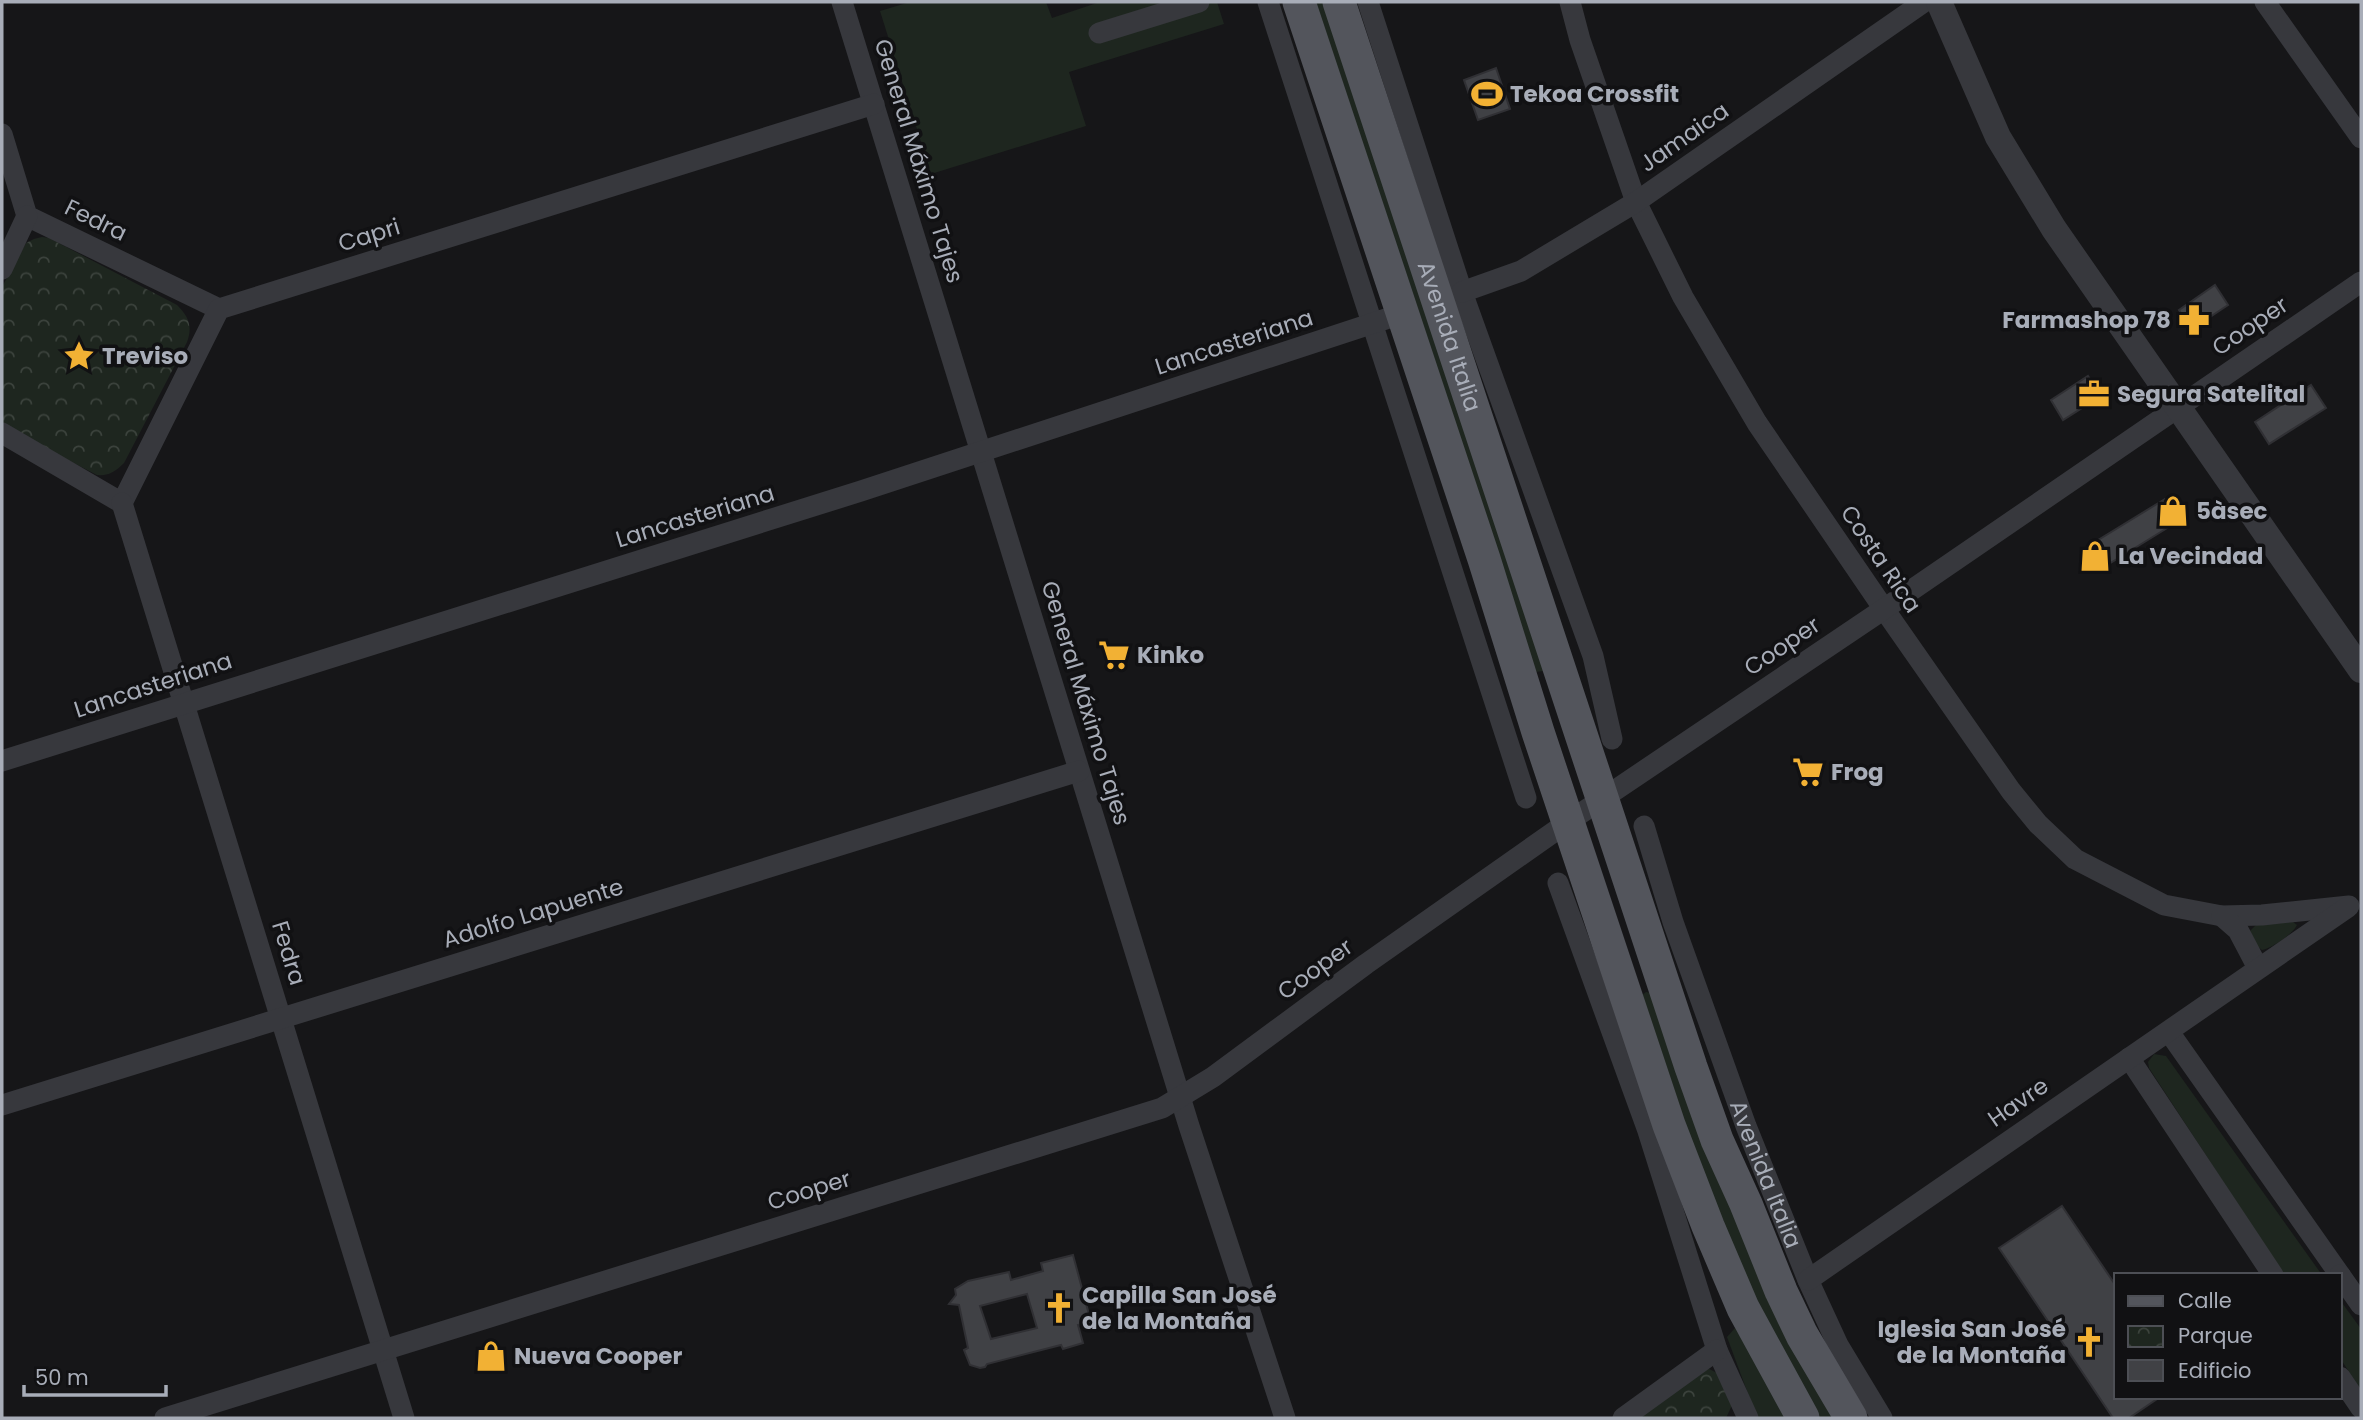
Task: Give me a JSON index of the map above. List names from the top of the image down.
{
  "streets": {
    "main road": ["Avenida Italia"],
    "street": [
      "Jamaica",
      "General Máximo Tajes",
      "Fedra",
      "Capri",
      "Cooper",
      "Lancasteriana",
      "Costa Rica",
      "Adolfo Lapuente",
      "Havre"
    ]
  },
  "crossings": [
    ["Jamaica", "Avenida Italia"],
    ["Jamaica", "Costa Rica"],
    ["General Máximo Tajes", "Capri"],
    ["General Máximo Tajes", "Cooper"],
    ["General Máximo Tajes", "Lancasteriana"],
    ["General Máximo Tajes", "Adolfo Lapuente"],
    ["Fedra", "Capri"],
    ["Fedra", "Cooper"],
    ["Fedra", "Lancasteriana"],
    ["Fedra", "Adolfo Lapuente"],
    ["Cooper", "Avenida Italia"],
    ["Cooper", "Costa Rica"],
    ["Avenida Italia", "Lancasteriana"],
    ["Avenida Italia", "Havre"],
    ["Costa Rica", "Havre"]
  ],
  "places": {
    "sports": ["Tekoa Crossfit"],
    "pharmacy": ["Farmashop 78"],
    "place": ["Treviso"],
    "office": ["Segura Satelital"],
    "shop": ["5àsec", "La Vecindad", "Nueva Cooper"],
    "supermarket": ["Kinko", "Frog"],
    "church": ["Capilla San José de la Montaña", "Iglesia San José de la Montaña"]
  },
  "legend": ["Calle", "Parque", "Edificio"],
  "scale_bar": "50 m"
}
